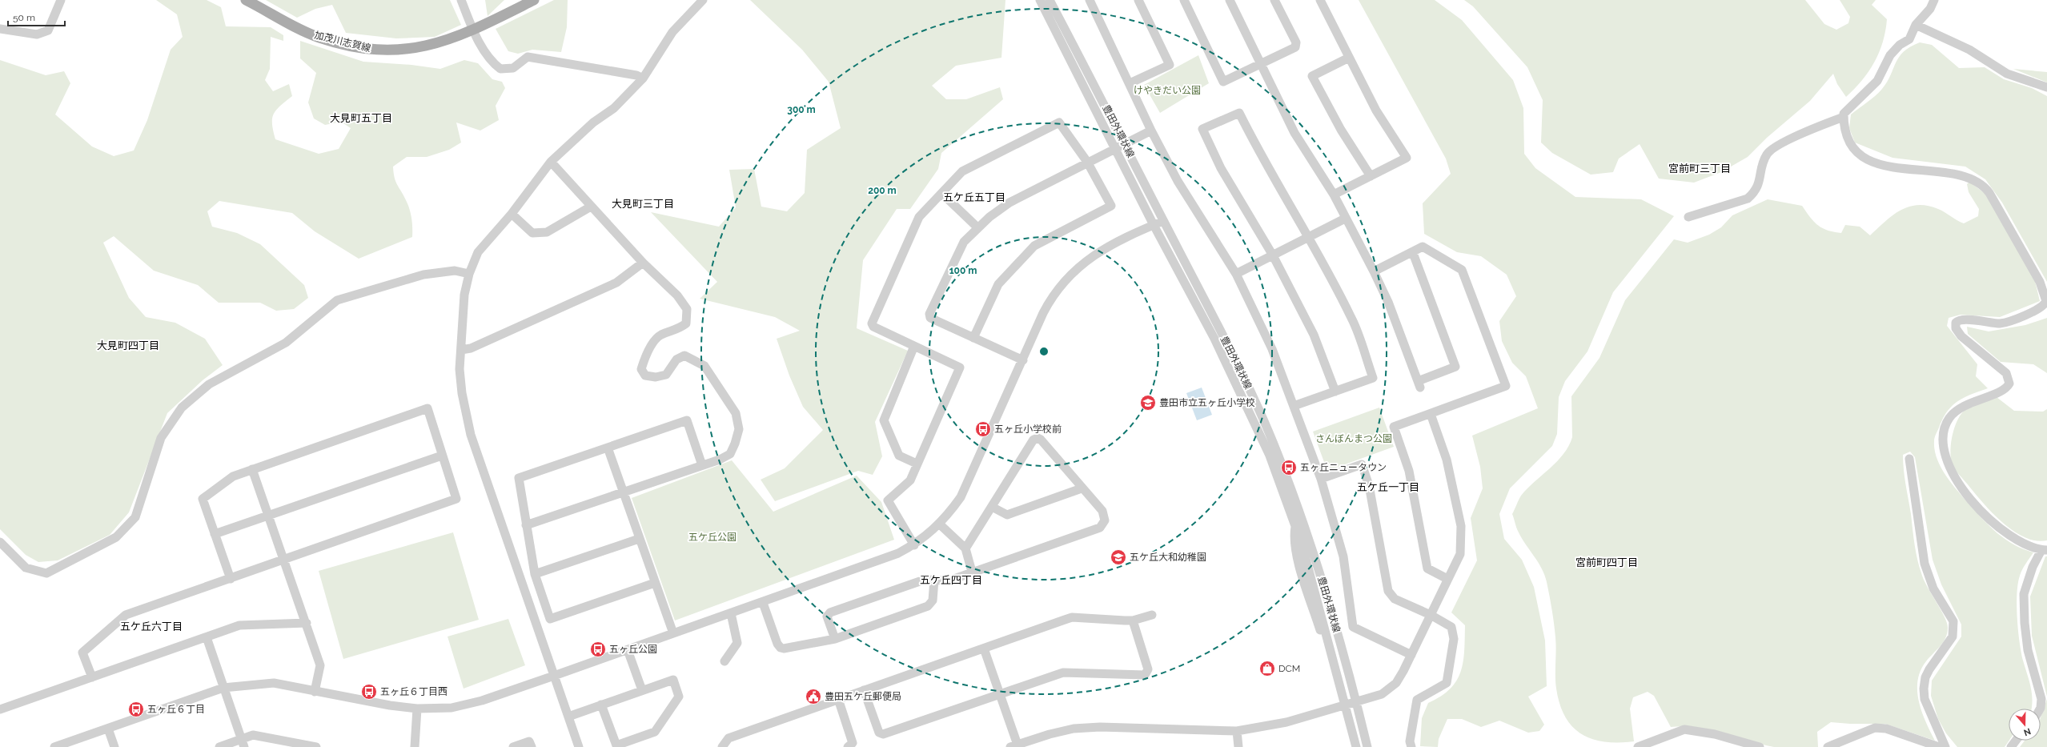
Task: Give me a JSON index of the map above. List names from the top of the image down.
{
  "streets": {
    "main road": ["加茂川志賀線"],
    "street": ["豊田外環状線"]
  },
  "districts": [
    "大見町五丁目",
    "宮前町三丁目",
    "五ケ丘五丁目",
    "大見町三丁目",
    "大見町四丁目",
    "五ケ丘一丁目",
    "宮前町四丁目",
    "五ケ丘四丁目",
    "五ケ丘六丁目"
  ],
  "parks": ["けやきだい公園", "さんぼんまつ公園", "五ケ丘公園"],
  "places": {
    "school or university": ["豊田市立五ヶ丘小学校", "五ケ丘大和幼稚園"],
    "bus stop": [
      "五ヶ丘小学校前",
      "五ヶ丘ニュータウン",
      "五ヶ丘公園",
      "五ヶ丘６丁目西",
      "五ヶ丘６丁目"
    ],
    "shop": ["DCM"],
    "public building": ["豊田五ケ丘郵便局"]
  },
  "scale_bar": "50 m",
  "north": "bottom",
  "rings": ["300 m", "200 m", "100 m"]
}
